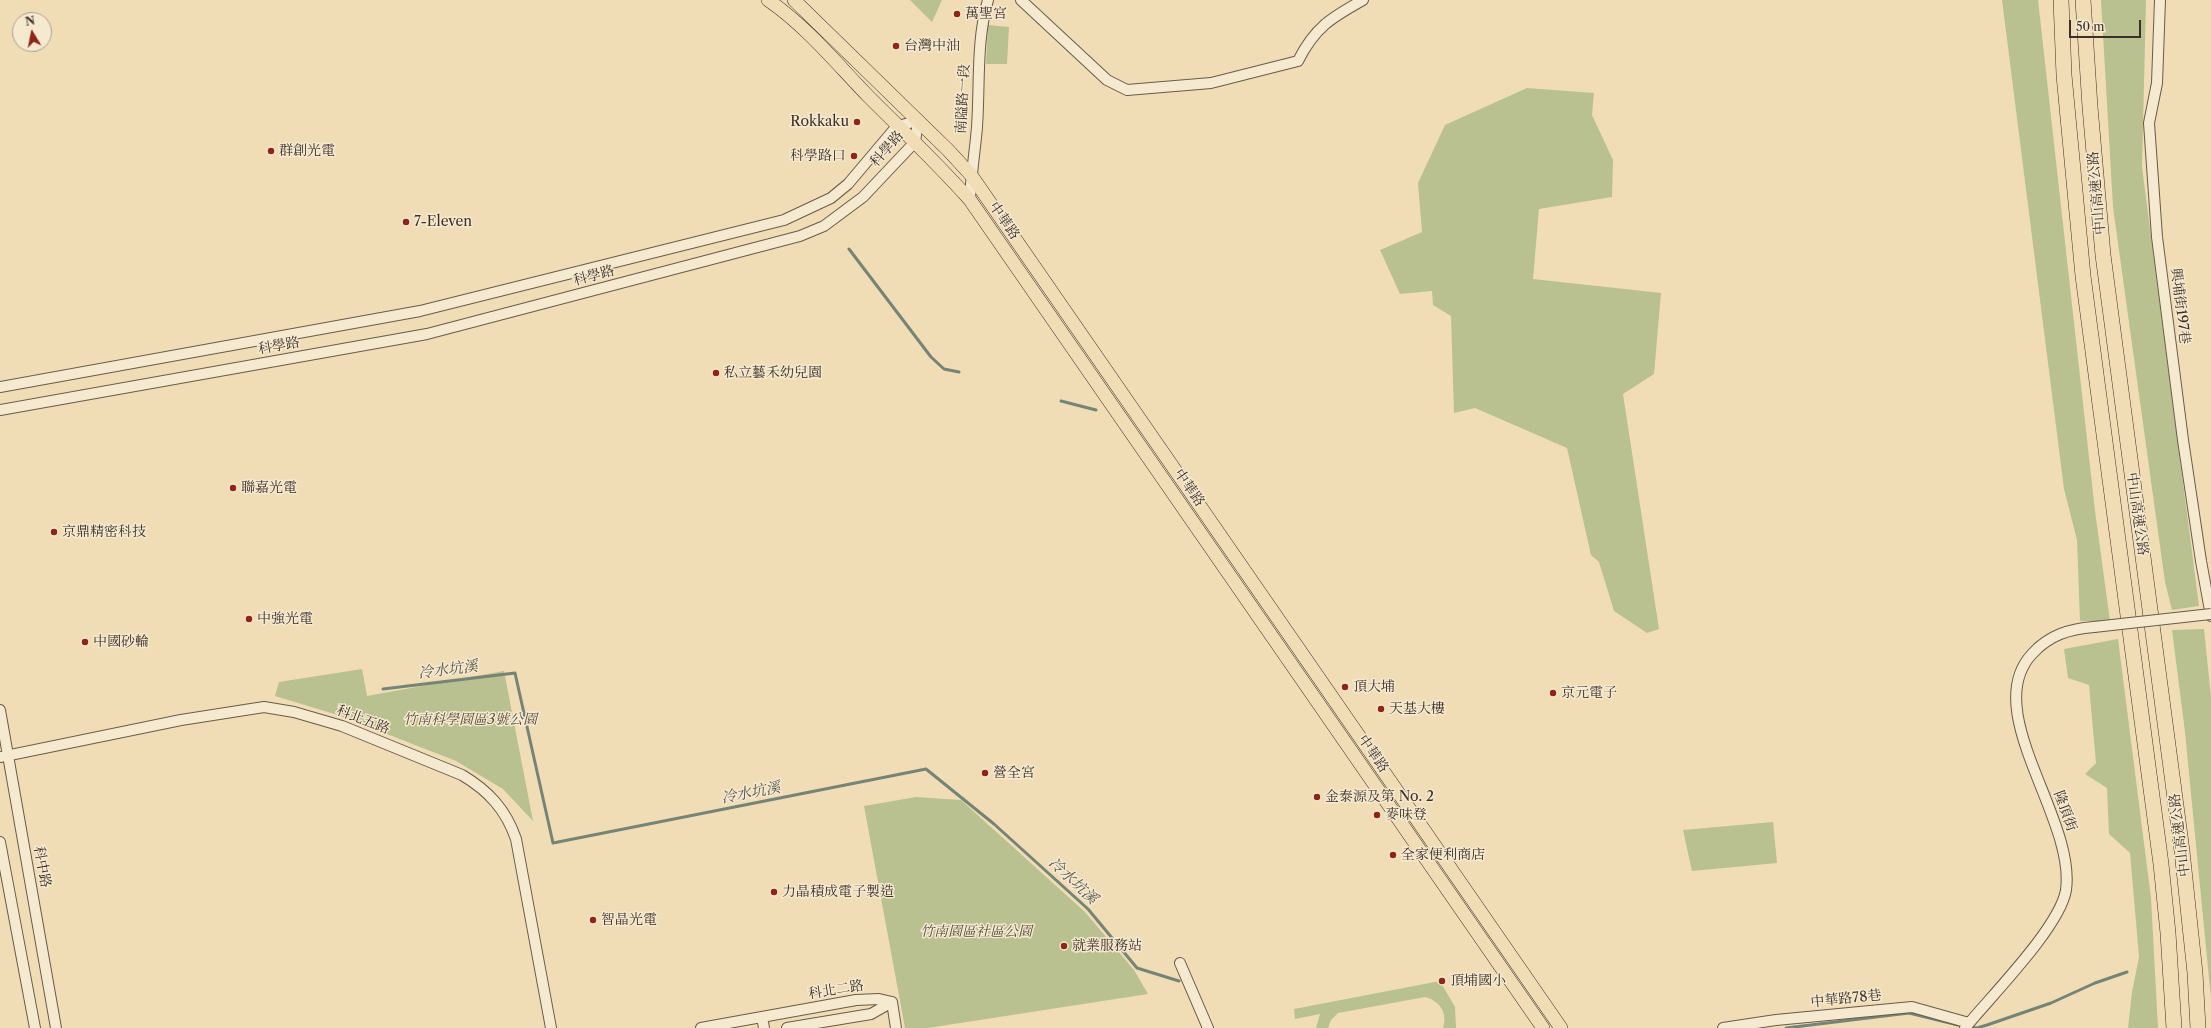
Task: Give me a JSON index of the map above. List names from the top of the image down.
{
  "streets": {
    "highway": ["中山高速公路"],
    "main road": ["中華路"],
    "street": [
      "南隘路一段",
      "科學路",
      "興埔街197巷",
      "科北五路",
      "隆頂街",
      "科中路",
      "科北二路",
      "中華路78巷"
    ]
  },
  "crossings": [
    ["南隘路一段", "中華路"],
    ["科學路", "中華路"],
    ["興埔街197巷", "隆頂街"],
    ["科北五路", "科中路"],
    ["隆頂街", "中華路78巷"]
  ],
  "water": ["冷水坑溪"],
  "parks": ["竹南科學園區3號公園", "竹南園區社區公園"],
  "places": [
    "萬聖宮",
    "台灣中油",
    "Rokkaku",
    "群創光電",
    "科學路口",
    "7-Eleven",
    "私立藝禾幼兒園",
    "聯嘉光電",
    "京鼎精密科技",
    "中強光電",
    "中國砂輪",
    "頂大埔",
    "京元電子",
    "天基大樓",
    "營全宮",
    "金泰源及第 No. 2",
    "麥味登",
    "全家便利商店",
    "力晶積成電子製造",
    "智晶光電",
    "就業服務站",
    "頂埔國小"
  ],
  "scale_bar": "50 m",
  "north": "top"
}
